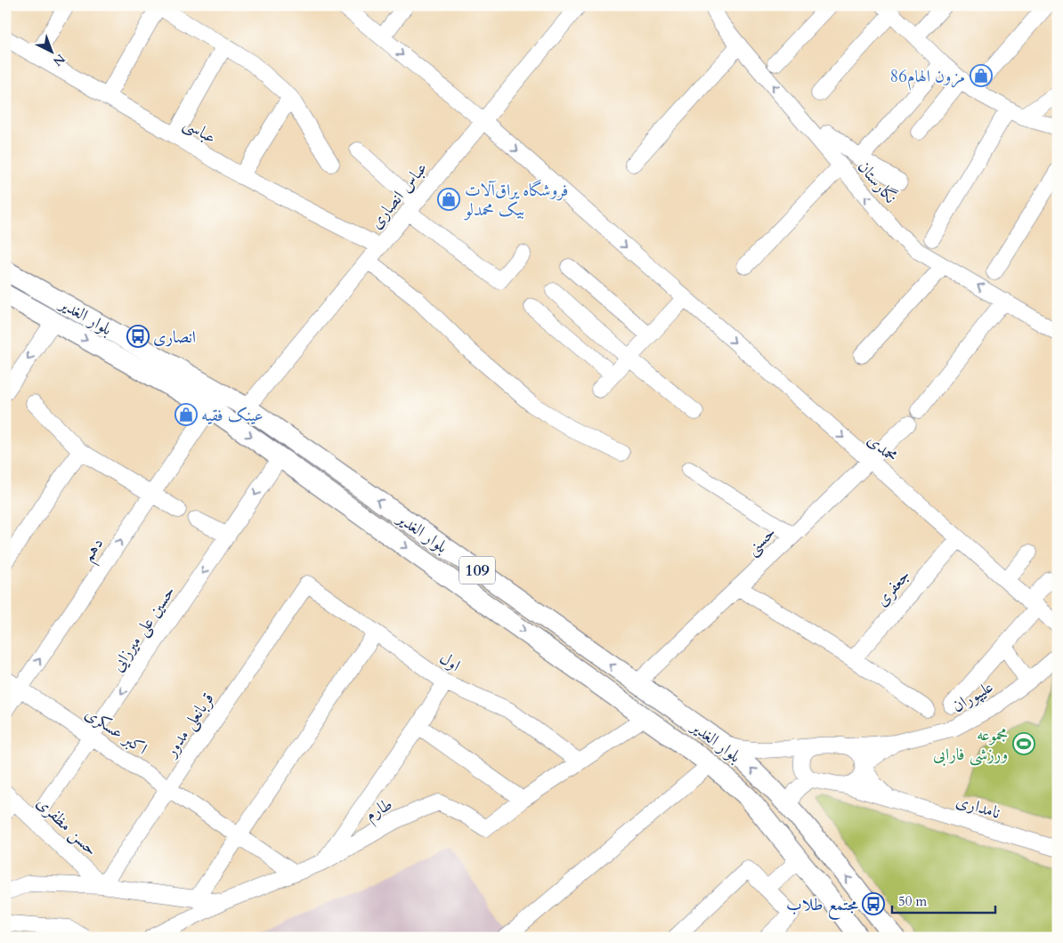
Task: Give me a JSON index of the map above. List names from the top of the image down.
{
  "streets": {
    "main road": ["بلوار الغدیر", "109"],
    "street": [
      "عباسی",
      "نگارستان",
      "عباس انصاری",
      "محمدی",
      "حسنی",
      "دهم",
      "جعفری",
      "حسین علی میرزایی",
      "اول",
      "علیپوران",
      "قربانعلی مدور",
      "اکبر عسکری",
      "نامداری",
      "طارم",
      "حسن مظفری"
    ]
  },
  "crossings": [
    ["عباسی", "عباس انصاری"],
    ["عباس انصاری", "بلوار الغدیر"],
    ["عباس انصاری", "محمدی"],
    ["بلوار الغدیر", "حسنی"],
    ["بلوار الغدیر", "دهم"],
    ["بلوار الغدیر", "حسین علی میرزایی"],
    ["بلوار الغدیر", "طارم"],
    ["محمدی", "حسنی"],
    ["محمدی", "جعفری"],
    ["دهم", "اکبر عسکری"],
    ["حسین علی میرزایی", "اکبر عسکری"],
    ["حسین علی میرزایی", "حسن مظفری"],
    ["اول", "قربانعلی مدور"],
    ["اول", "طارم"],
    ["قربانعلی مدور", "اکبر عسکری"],
    ["قربانعلی مدور", "طارم"],
    ["قربانعلی مدور", "حسن مظفری"],
    ["اکبر عسکری", "طارم"],
    ["طارم", "حسن مظفری"]
  ],
  "one_way": ["حسین علی میرزایی"],
  "places": {
    "shop": ["مزون الهام86", "فروشگاه یراق‌آلات بیک محمدلو", "عینک فقیه"],
    "bus stop": ["انصاری", "مجتمع طلاب"],
    "sports": ["مجموعه ورزشی فارابی"]
  },
  "scale_bar": "50 m",
  "north": "bottom right"
}
